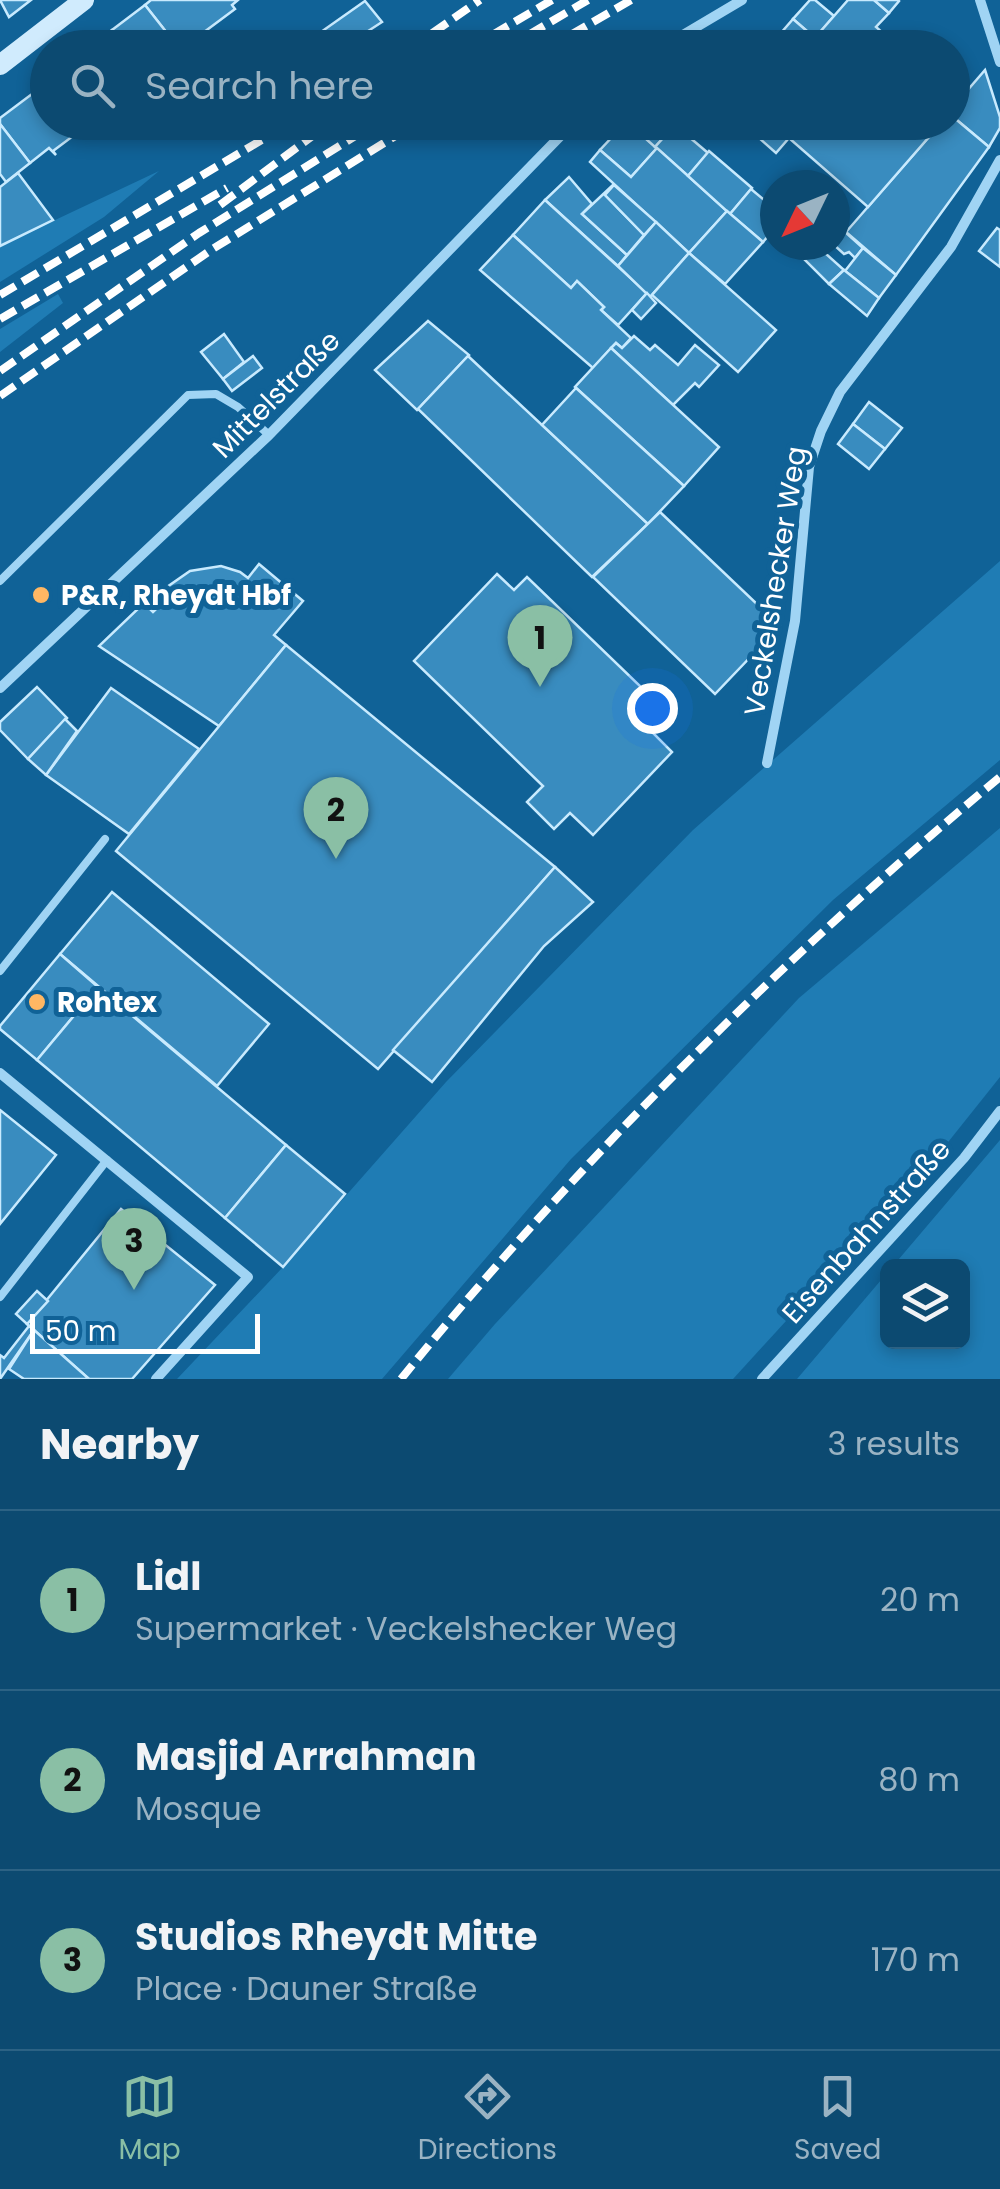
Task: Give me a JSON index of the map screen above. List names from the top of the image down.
{
  "streets": {
    "street": ["Mittelstraße", "Veckelshecker Weg", "Eisenbahnstraße"]
  },
  "places": ["P&R, Rheydt Hbf", "Rohtex"],
  "scale_bar": "50 m",
  "north": "bottom left",
  "page": {
    "search": "Search here",
    "pins": ["1", "2", "3"],
    "scale": "50 m",
    "heading": ["Nearby", "3 results"],
    "list": [
      {
        "mark": "1",
        "name": "Lidl",
        "note": "Supermarket · Veckelshecker Weg",
        "value": "20 m"
      },
      {
        "mark": "2",
        "name": "Masjid Arrahman",
        "note": "Mosque",
        "value": "80 m"
      },
      {
        "mark": "3",
        "name": "Studios Rheydt Mitte",
        "note": "Place · Dauner Straße",
        "value": "170 m"
      }
    ],
    "nav": ["Map", "Directions", "Saved"]
  }
}
